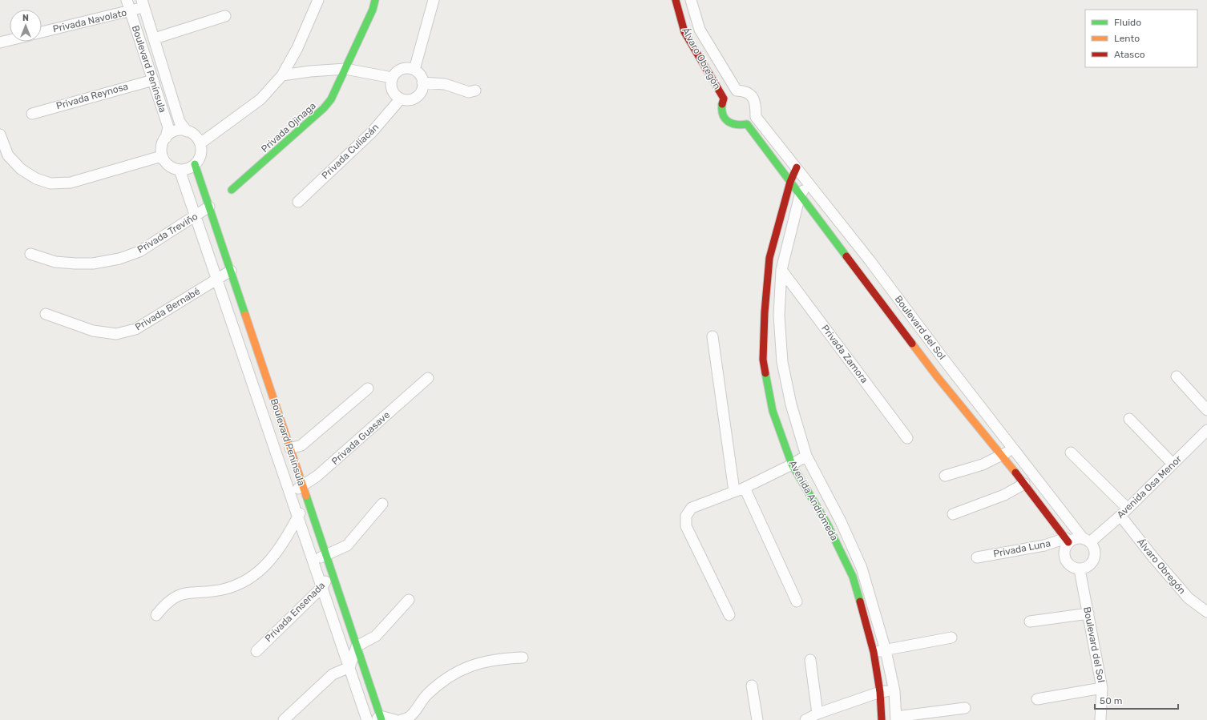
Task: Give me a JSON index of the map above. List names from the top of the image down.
{
  "streets": {
    "street": [
      "Privada Navolato",
      "Álvaro Obregón",
      "Boulevard Península",
      "Privada Reynosa",
      "Privada Ojinaga",
      "Privada Culiacán",
      "Privada Treviño",
      "Privada Bernabé",
      "Boulevard del Sol",
      "Privada Zamora",
      "Privada Guasave",
      "Avenida Osa Menor",
      "Avenida Andrómeda",
      "Privada Luna",
      "Privada Ensenada"
    ]
  },
  "crossings": [
    ["Privada Navolato", "Boulevard Península"],
    ["Álvaro Obregón", "Boulevard del Sol"],
    ["Álvaro Obregón", "Avenida Osa Menor"],
    ["Boulevard Península", "Privada Reynosa"],
    ["Boulevard Península", "Privada Treviño"],
    ["Boulevard Península", "Privada Bernabé"],
    ["Boulevard Península", "Privada Guasave"],
    ["Boulevard Península", "Privada Ensenada"],
    ["Boulevard del Sol", "Avenida Osa Menor"],
    ["Boulevard del Sol", "Avenida Andrómeda"],
    ["Boulevard del Sol", "Privada Luna"],
    ["Privada Zamora", "Avenida Andrómeda"],
    ["Avenida Osa Menor", "Privada Luna"]
  ],
  "legend": ["Fluido", "Lento", "Atasco"],
  "scale_bar": "50 m",
  "north": "top"
}
